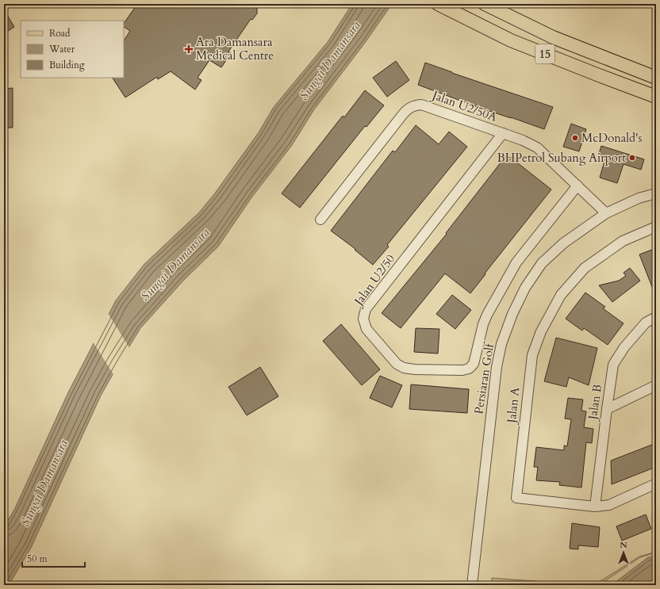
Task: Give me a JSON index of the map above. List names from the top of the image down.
{
  "streets": {
    "main road": ["15"],
    "street": [
      "Jalan U2/50A",
      "Jalan U2/50",
      "Persiaran Golf",
      "Jalan B",
      "Jalan A"
    ]
  },
  "crossings": [
    ["Jalan U2/50A", "Jalan U2/50"],
    ["Jalan U2/50A", "Persiaran Golf"],
    ["Jalan B", "Jalan A"]
  ],
  "water": ["Sungai Damansara"],
  "places": {
    "health": ["Ara Damansara Medical Centre"],
    "other": ["McDonald's", "BHPetrol Subang Airport"]
  },
  "legend": ["Road", "Water", "Building"],
  "scale_bar": "50 m",
  "north": "top"
}
